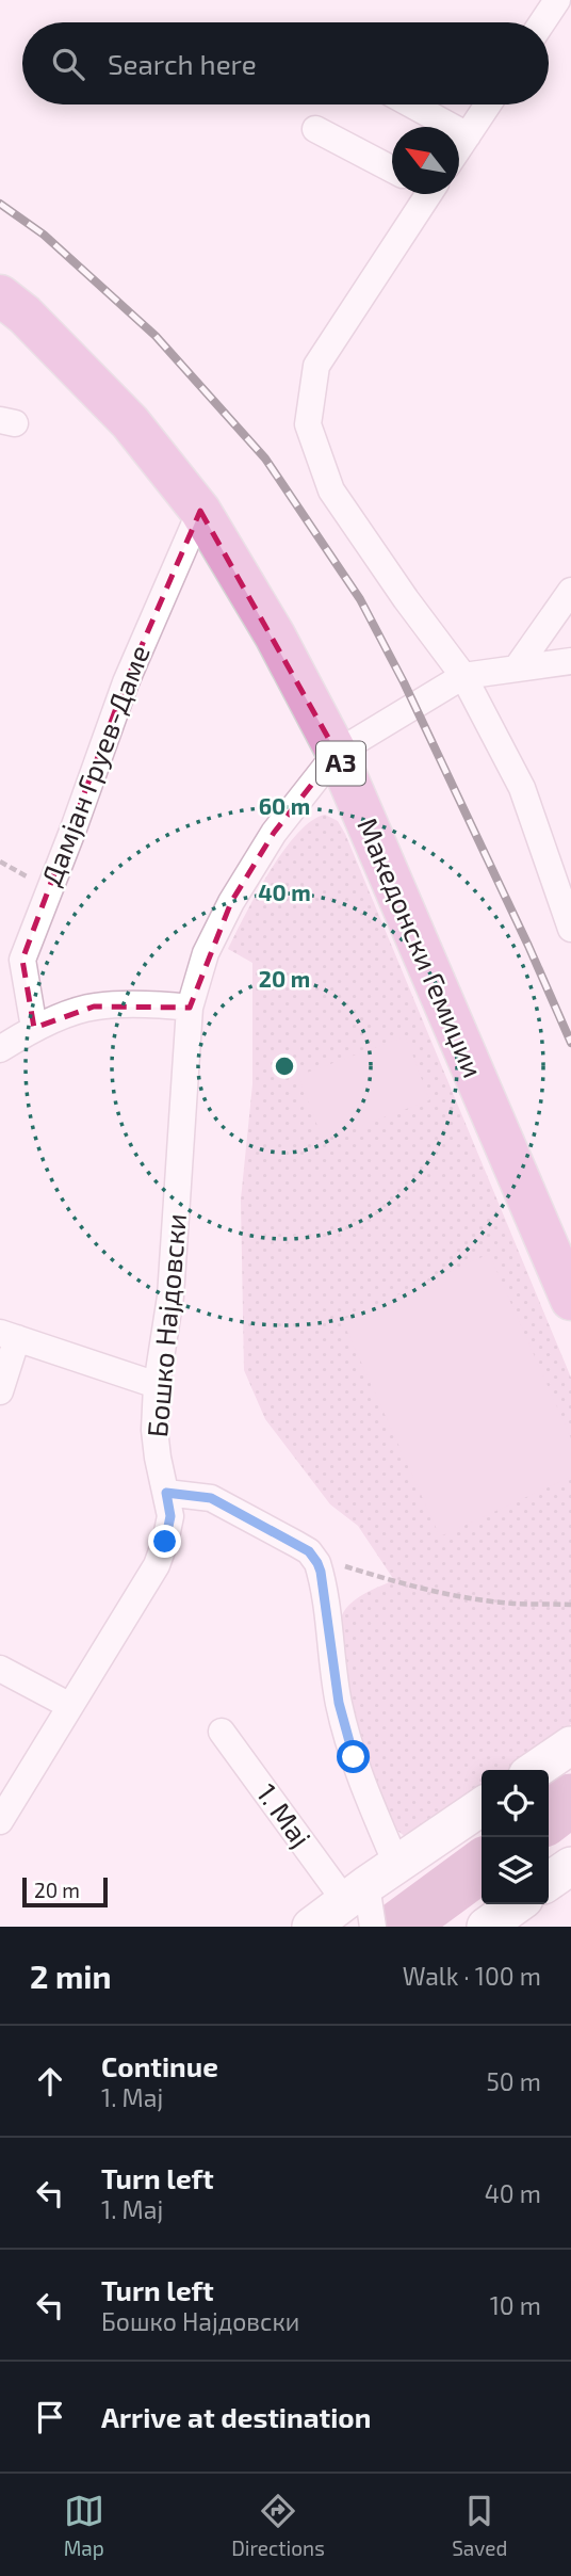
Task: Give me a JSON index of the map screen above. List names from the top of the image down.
{
  "streets": {
    "main road": ["A3", "Македонски Гемиџии"],
    "street": ["Дамјан Груев-Даме", "Бошко Најдовски", "1. Мај"]
  },
  "crossings": [
    ["Дамјан Груев-Даме", "Македонски Гемиџии"]
  ],
  "scale_bar": "20 m",
  "north": "top left",
  "page": {
    "search": "Search here",
    "scale": "20 m",
    "heading": ["2 min", "Walk · 100 m"],
    "list": [
      ["Continue", "1. Мај", "50 m"],
      ["Turn left", "1. Мај", "40 m"],
      ["Turn left", "Бошко Најдовски", "10 m"],
      "Arrive at destination"
    ],
    "nav": ["Map", "Directions", "Saved"]
  },
  "rings": ["60 m", "40 m", "20 m"]
}
